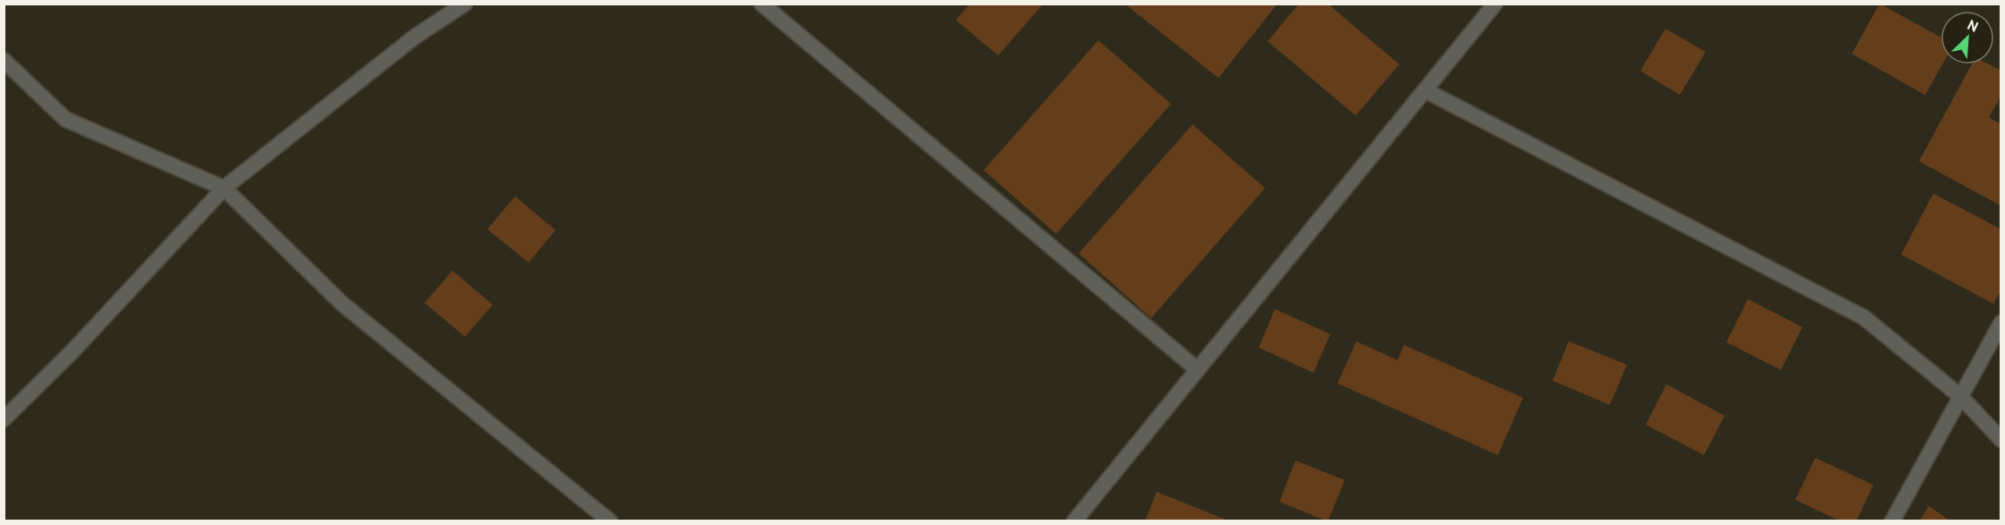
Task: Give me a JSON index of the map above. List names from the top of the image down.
{
  "north": "top right"
}
